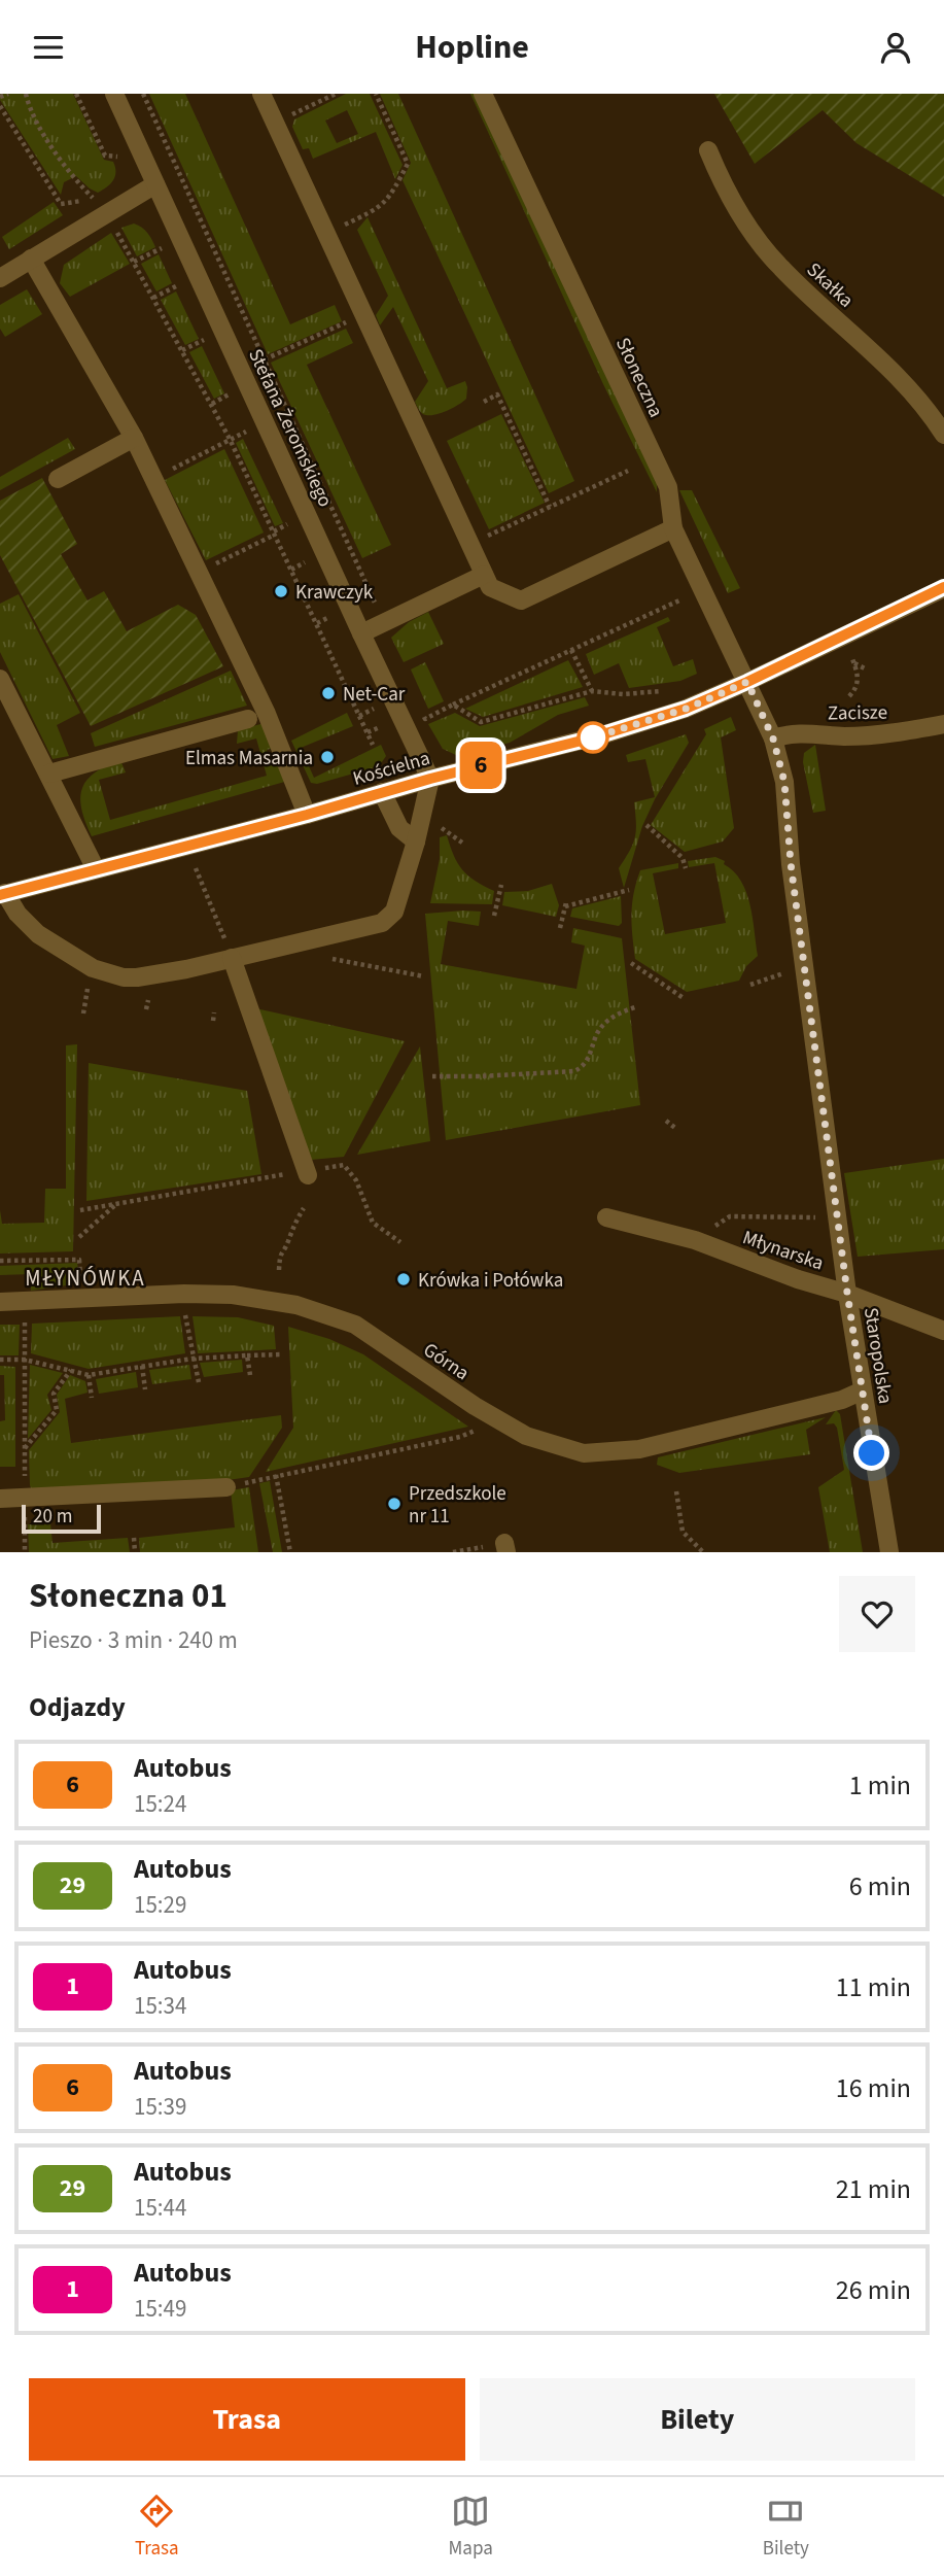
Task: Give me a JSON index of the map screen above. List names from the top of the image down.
{
  "streets": {
    "street": [
      "Skałka",
      "Słoneczna",
      "Stefana Żeromskiego",
      "Zacisze",
      "Kościelna",
      "Młynarska",
      "Staropolska",
      "Górna"
    ]
  },
  "crossings": [
    ["Słoneczna", "Zacisze"],
    ["Słoneczna", "Kościelna"],
    ["Słoneczna", "Staropolska"],
    ["Stefana Żeromskiego", "Kościelna"],
    ["Zacisze", "Staropolska"],
    ["Młynarska", "Staropolska"],
    ["Staropolska", "Górna"]
  ],
  "districts": ["MŁYNÓWKA"],
  "places": [
    "Krawczyk",
    "Net-Car",
    "Elmas Masarnia",
    "Krówka i Połówka",
    "Przedszkole nr 11"
  ],
  "lines": ["bus line 6"],
  "scale_bar": "20 m",
  "page": {
    "header": "Hopline",
    "on_map": "6",
    "scale": "20 m",
    "heading": [
      ["Słoneczna 01", "Pieszo · 3 min · 240 m"],
      "Odjazdy"
    ],
    "list": [
      {
        "mark": "6",
        "name": "Autobus",
        "note": "15:24",
        "value": "1 min"
      },
      {
        "mark": "29",
        "name": "Autobus",
        "note": "15:29",
        "value": "6 min"
      },
      {
        "mark": "1",
        "name": "Autobus",
        "note": "15:34",
        "value": "11 min"
      },
      {
        "mark": "6",
        "name": "Autobus",
        "note": "15:39",
        "value": "16 min"
      },
      {
        "mark": "29",
        "name": "Autobus",
        "note": "15:44",
        "value": "21 min"
      },
      {
        "mark": "1",
        "name": "Autobus",
        "note": "15:49",
        "value": "26 min"
      }
    ],
    "buttons": ["Trasa", "Bilety"],
    "tabs": ["Trasa", "Mapa", "Bilety"]
  }
}
